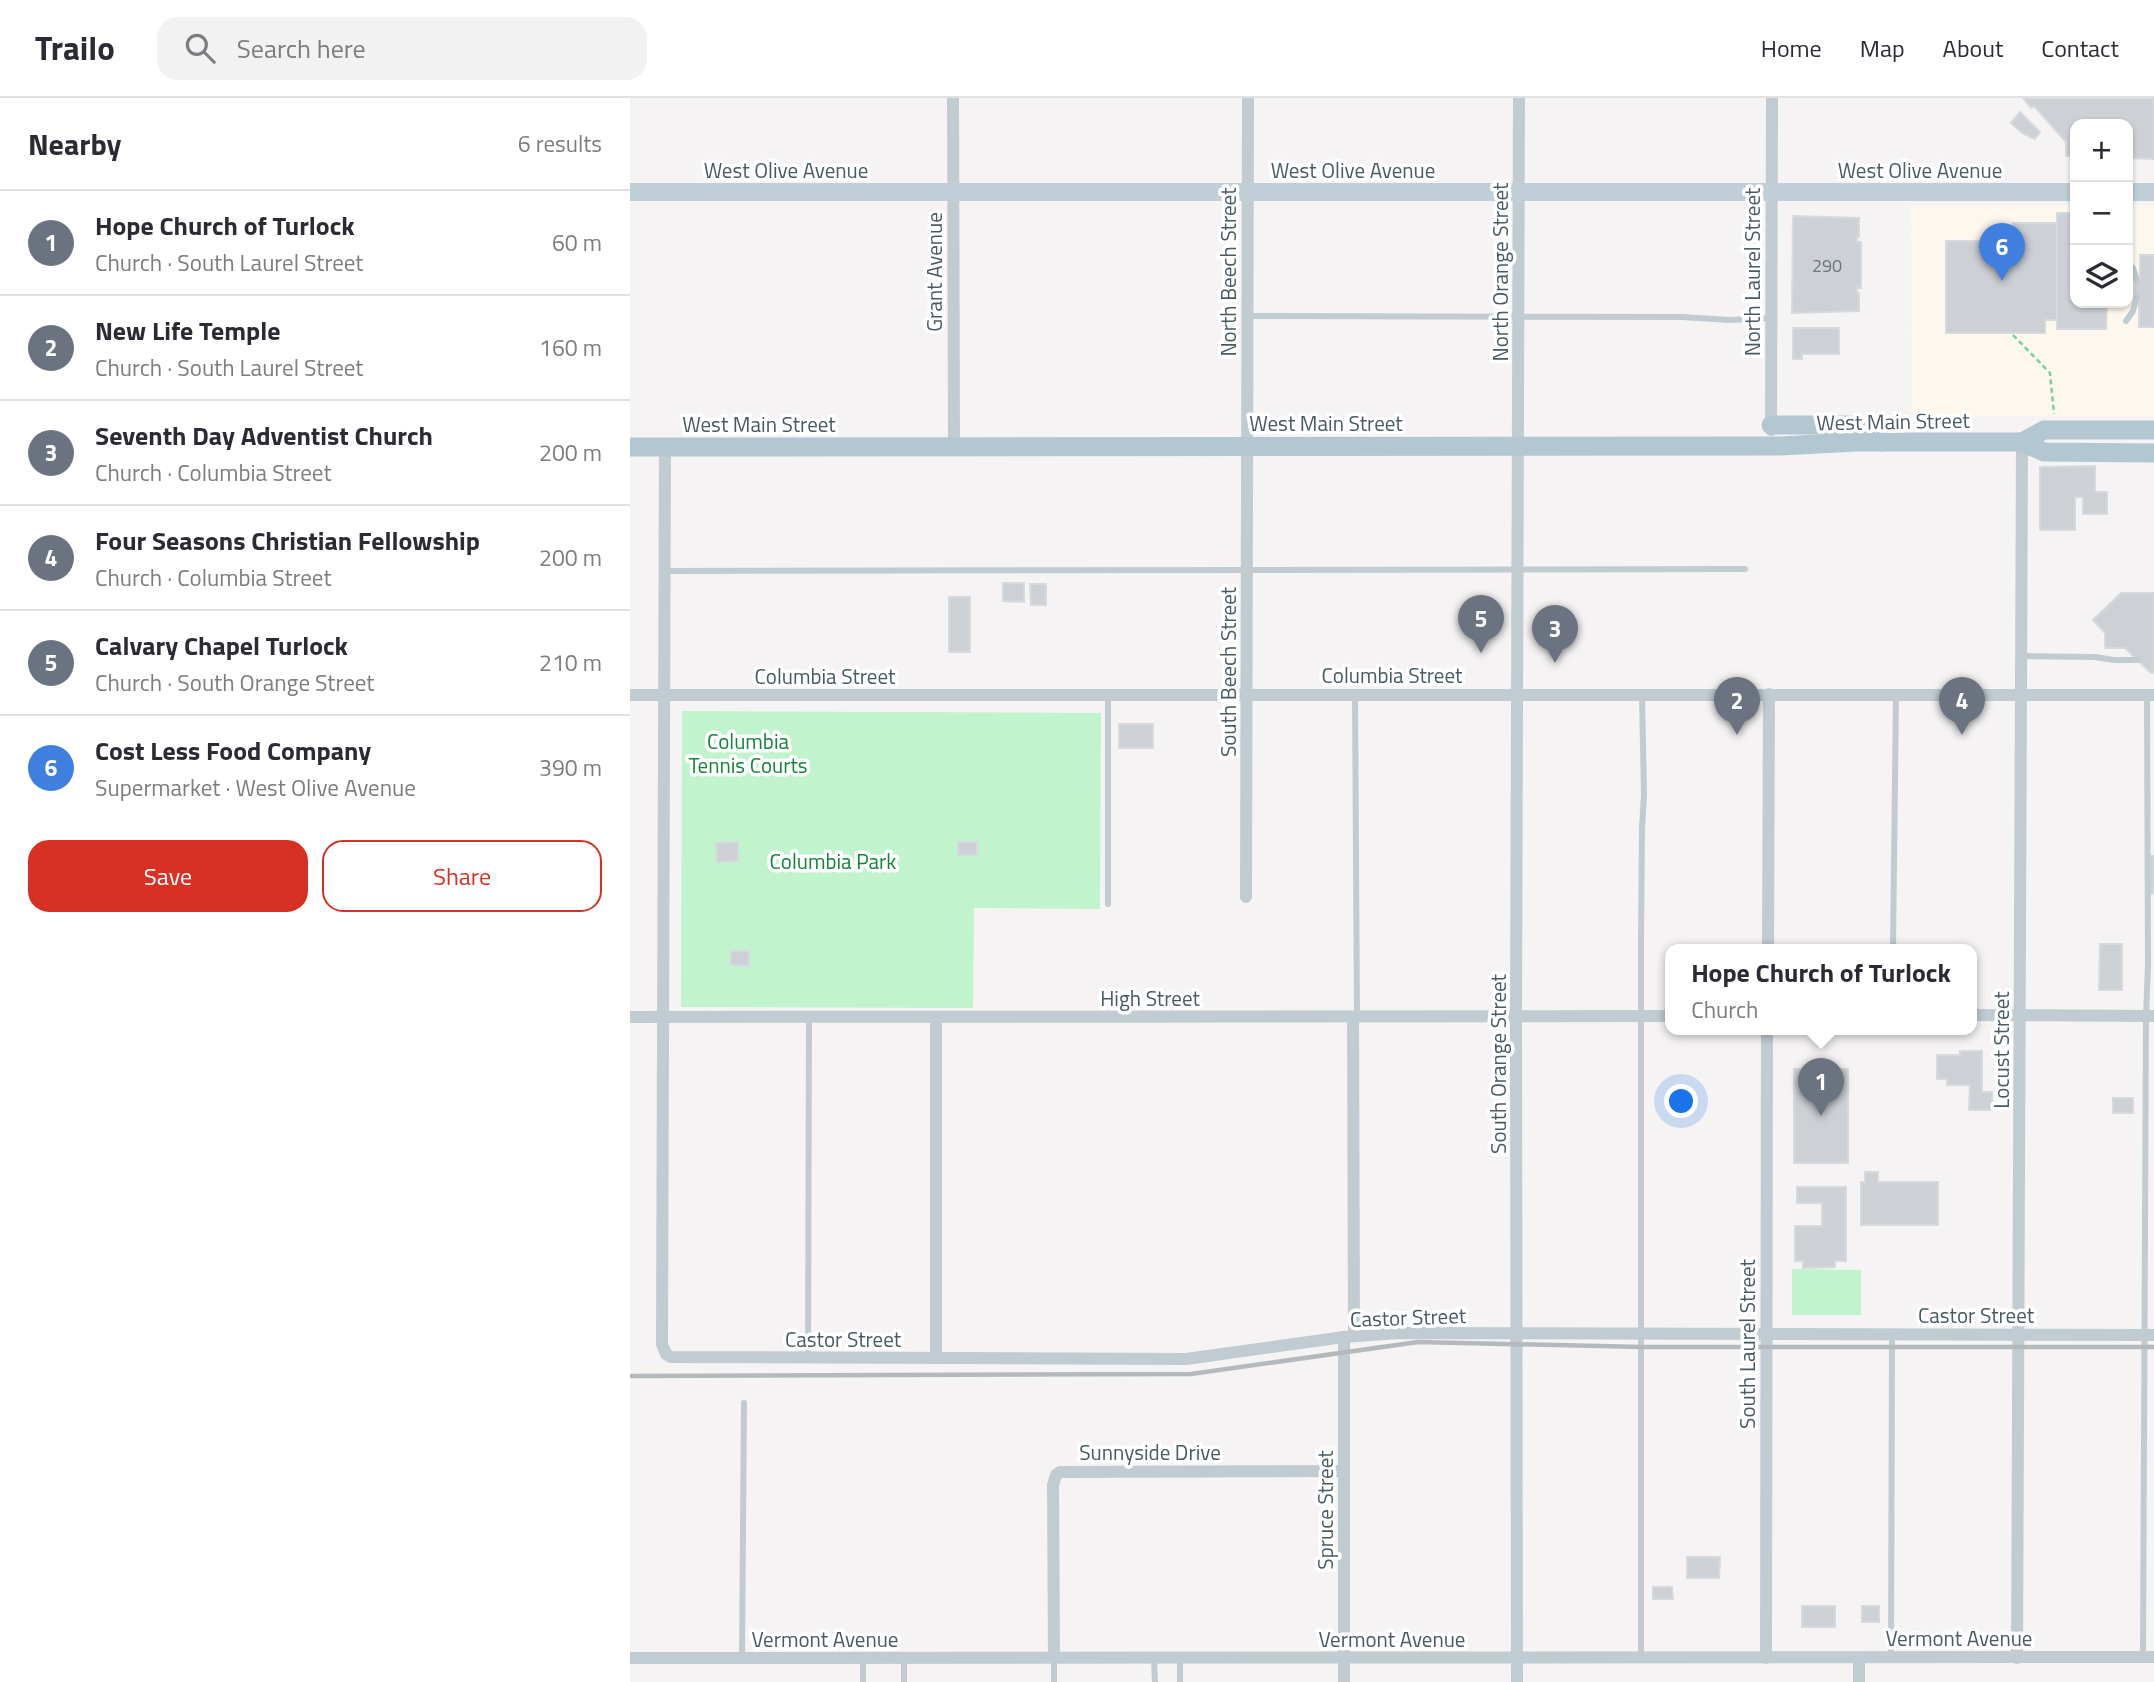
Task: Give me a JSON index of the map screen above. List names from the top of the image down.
{
  "streets": {
    "main road": ["West Main Street"],
    "street": [
      "West Olive Avenue",
      "Grant Avenue",
      "North Beech Street",
      "North Orange Street",
      "North Laurel Street",
      "South Beech Street",
      "Columbia Street",
      "High Street",
      "Locust Street",
      "South Orange Street",
      "Castor Street",
      "South Laurel Street",
      "Sunnyside Drive",
      "Spruce Street",
      "Vermont Avenue"
    ]
  },
  "crossings": [
    ["West Olive Avenue", "Grant Avenue"],
    ["West Olive Avenue", "North Beech Street"],
    ["West Olive Avenue", "North Orange Street"],
    ["West Olive Avenue", "North Laurel Street"],
    ["Grant Avenue", "West Main Street"],
    ["North Beech Street", "West Main Street"],
    ["North Beech Street", "South Beech Street"],
    ["North Orange Street", "West Main Street"],
    ["North Orange Street", "South Orange Street"],
    ["North Laurel Street", "West Main Street"],
    ["West Main Street", "South Beech Street"],
    ["West Main Street", "Locust Street"],
    ["West Main Street", "South Orange Street"],
    ["South Beech Street", "Columbia Street"],
    ["Columbia Street", "Locust Street"],
    ["Columbia Street", "South Orange Street"],
    ["High Street", "South Orange Street"],
    ["High Street", "Castor Street"],
    ["High Street", "Spruce Street"],
    ["Locust Street", "Castor Street"],
    ["Locust Street", "Vermont Avenue"],
    ["South Orange Street", "Castor Street"],
    ["South Orange Street", "Vermont Avenue"],
    ["Castor Street", "South Laurel Street"],
    ["Castor Street", "Spruce Street"],
    ["South Laurel Street", "Vermont Avenue"],
    ["Sunnyside Drive", "Spruce Street"],
    ["Sunnyside Drive", "Vermont Avenue"],
    ["Spruce Street", "Vermont Avenue"]
  ],
  "parks": ["Columbia Tennis Courts", "Columbia Park"],
  "house_numbers": ["290"],
  "page": {
    "header": "Trailo",
    "search": "Search here",
    "nav": [
      "Home",
      "Map",
      "About",
      "Contact"
    ],
    "heading": ["Nearby", "6 results"],
    "map_buttons": ["+", "−"],
    "list": [
      {
        "mark": "1",
        "name": "Hope Church of Turlock",
        "note": "Church · South Laurel Street",
        "value": "60 m"
      },
      {
        "mark": "2",
        "name": "New Life Temple",
        "note": "Church · South Laurel Street",
        "value": "160 m"
      },
      {
        "mark": "3",
        "name": "Seventh Day Adventist Church",
        "note": "Church · Columbia Street",
        "value": "200 m"
      },
      {
        "mark": "4",
        "name": "Four Seasons Christian Fellowship",
        "note": "Church · Columbia Street",
        "value": "200 m"
      },
      {
        "mark": "5",
        "name": "Calvary Chapel Turlock",
        "note": "Church · South Orange Street",
        "value": "210 m"
      },
      {
        "mark": "6",
        "name": "Cost Less Food Company",
        "note": "Supermarket · West Olive Avenue",
        "value": "390 m"
      }
    ],
    "pins": [
      "6",
      "5",
      "3",
      "2",
      "4",
      "1"
    ],
    "buttons": ["Save", "Share"],
    "popup": ["Hope Church of Turlock", "Church"]
  }
}
